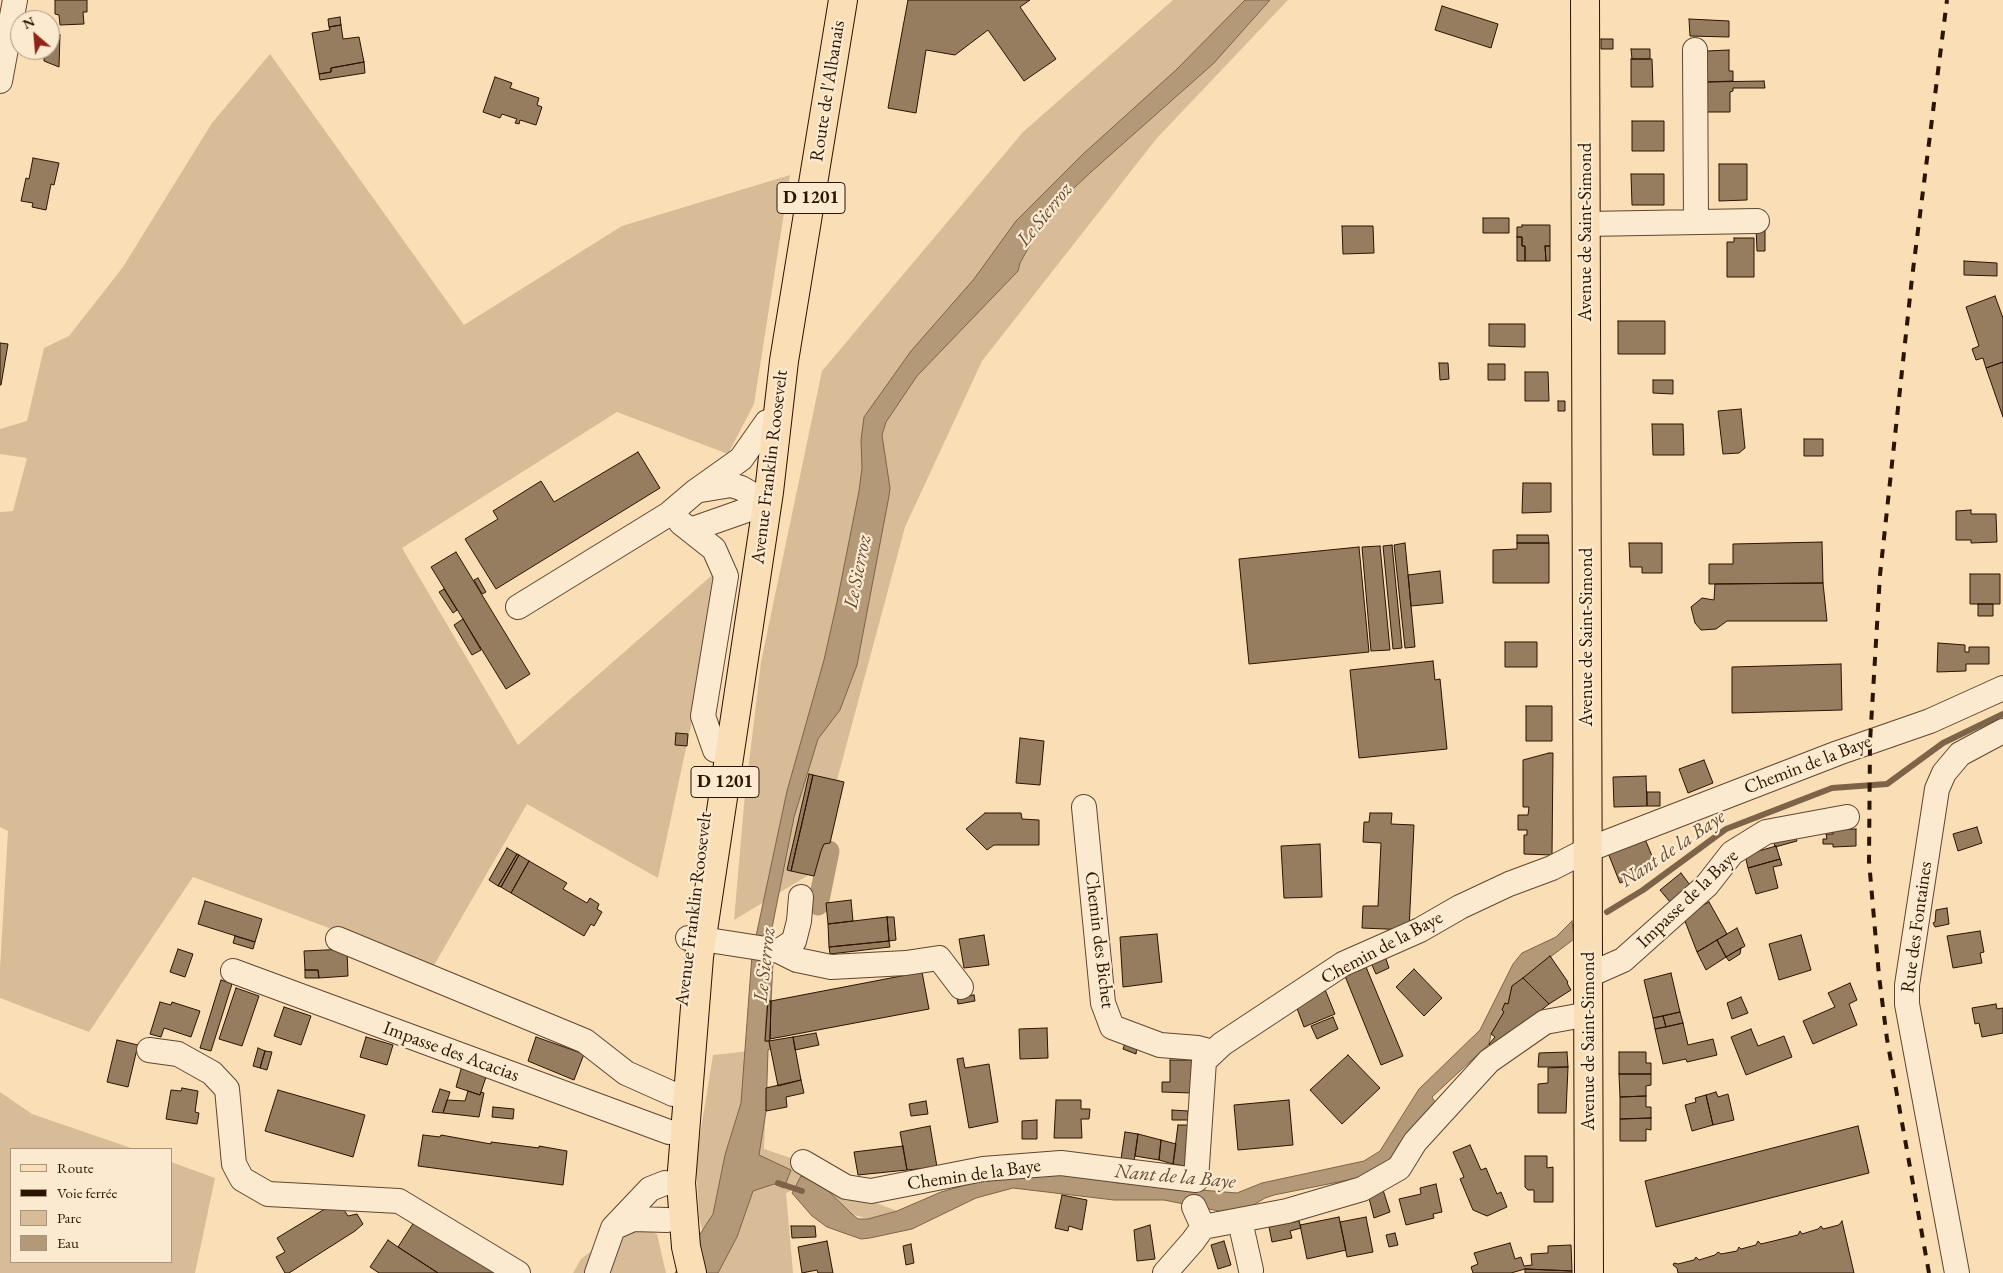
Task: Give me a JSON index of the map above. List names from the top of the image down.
{
  "streets": {
    "main road": [
      "Route de l'Albanais",
      "D 1201",
      "Avenue de Saint-Simond",
      "Avenue Franklin Roosevelt"
    ],
    "street": [
      "Chemin de la Baye",
      "Impasse de la Baye",
      "Rue des Fontaines",
      "Chemin des Bichet",
      "Impasse des Acacias"
    ]
  },
  "crossings": [
    ["Route de l'Albanais", "Avenue Franklin Roosevelt"],
    ["Avenue de Saint-Simond", "Chemin de la Baye"],
    ["Avenue de Saint-Simond", "Impasse de la Baye"],
    ["Avenue Franklin Roosevelt", "Impasse des Acacias"],
    ["Chemin de la Baye", "Chemin des Bichet"]
  ],
  "water": ["Le Sierroz", "Nant de la Baye"],
  "legend": [
    "Route",
    "Voie ferrée",
    "Parc",
    "Eau"
  ],
  "north": "top left"
}
